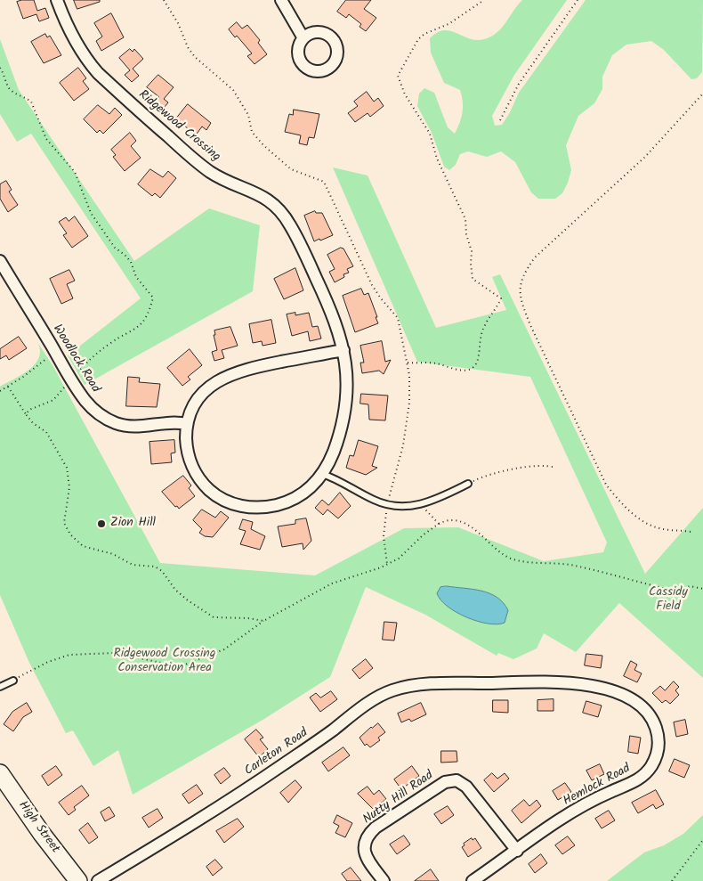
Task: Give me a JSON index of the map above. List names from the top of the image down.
{
  "streets": {
    "main road": ["High Street"],
    "street": [
      "Ridgewood Crossing",
      "Woodlock Road",
      "Carleton Road",
      "Hemlock Road",
      "Nutty Hill Road"
    ]
  },
  "crossings": [
    ["Ridgewood Crossing", "Woodlock Road"],
    ["Carleton Road", "Hemlock Road"],
    ["Hemlock Road", "Nutty Hill Road"]
  ],
  "parks": ["Cassidy Field", "Ridgewood Crossing Conservation Area"],
  "places": ["Zion Hill"]
}
